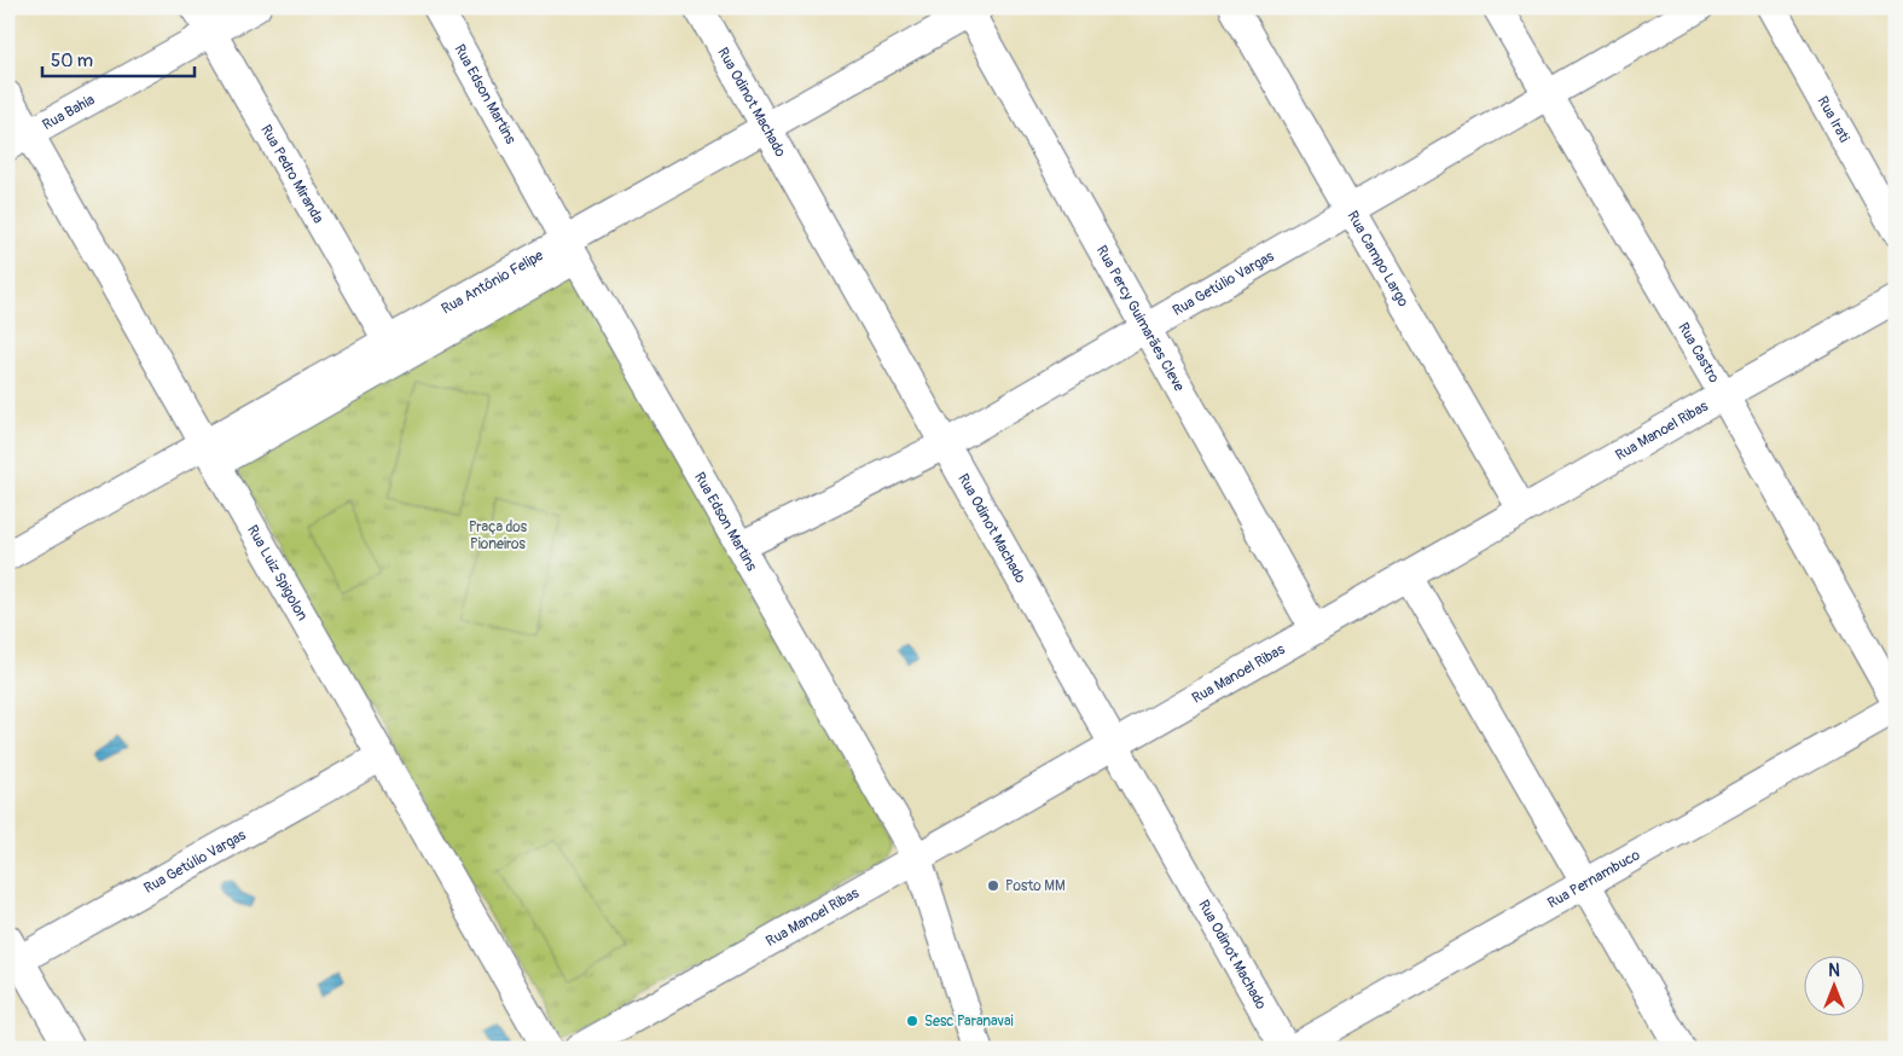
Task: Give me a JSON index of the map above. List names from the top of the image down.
{
  "streets": {
    "street": [
      "Rua Edson Martins",
      "Rua Odinot Machado",
      "Rua Bahia",
      "Rua Irati",
      "Rua Pedro Miranda",
      "Rua Campo Largo",
      "Rua Antônio Felipe",
      "Rua Getúlio Vargas",
      "Rua Percy Guimarães Cleve",
      "Rua Castro",
      "Rua Manoel Ribas",
      "Rua Luiz Spigolon",
      "Rua Pernambuco"
    ]
  },
  "crossings": [
    ["Rua Edson Martins", "Rua Antônio Felipe"],
    ["Rua Edson Martins", "Rua Getúlio Vargas"],
    ["Rua Edson Martins", "Rua Manoel Ribas"],
    ["Rua Odinot Machado", "Rua Antônio Felipe"],
    ["Rua Odinot Machado", "Rua Getúlio Vargas"],
    ["Rua Odinot Machado", "Rua Manoel Ribas"],
    ["Rua Bahia", "Rua Pedro Miranda"],
    ["Rua Bahia", "Rua Luiz Spigolon"],
    ["Rua Pedro Miranda", "Rua Antônio Felipe"],
    ["Rua Campo Largo", "Rua Getúlio Vargas"],
    ["Rua Campo Largo", "Rua Manoel Ribas"],
    ["Rua Antônio Felipe", "Rua Percy Guimarães Cleve"],
    ["Rua Antônio Felipe", "Rua Luiz Spigolon"],
    ["Rua Getúlio Vargas", "Rua Percy Guimarães Cleve"],
    ["Rua Getúlio Vargas", "Rua Castro"],
    ["Rua Getúlio Vargas", "Rua Luiz Spigolon"],
    ["Rua Percy Guimarães Cleve", "Rua Manoel Ribas"],
    ["Rua Castro", "Rua Manoel Ribas"]
  ],
  "parks": ["Praça dos Pioneiros"],
  "places": ["Posto MM", "Sesc Paranavai"],
  "scale_bar": "50 m",
  "north": "top"
}
